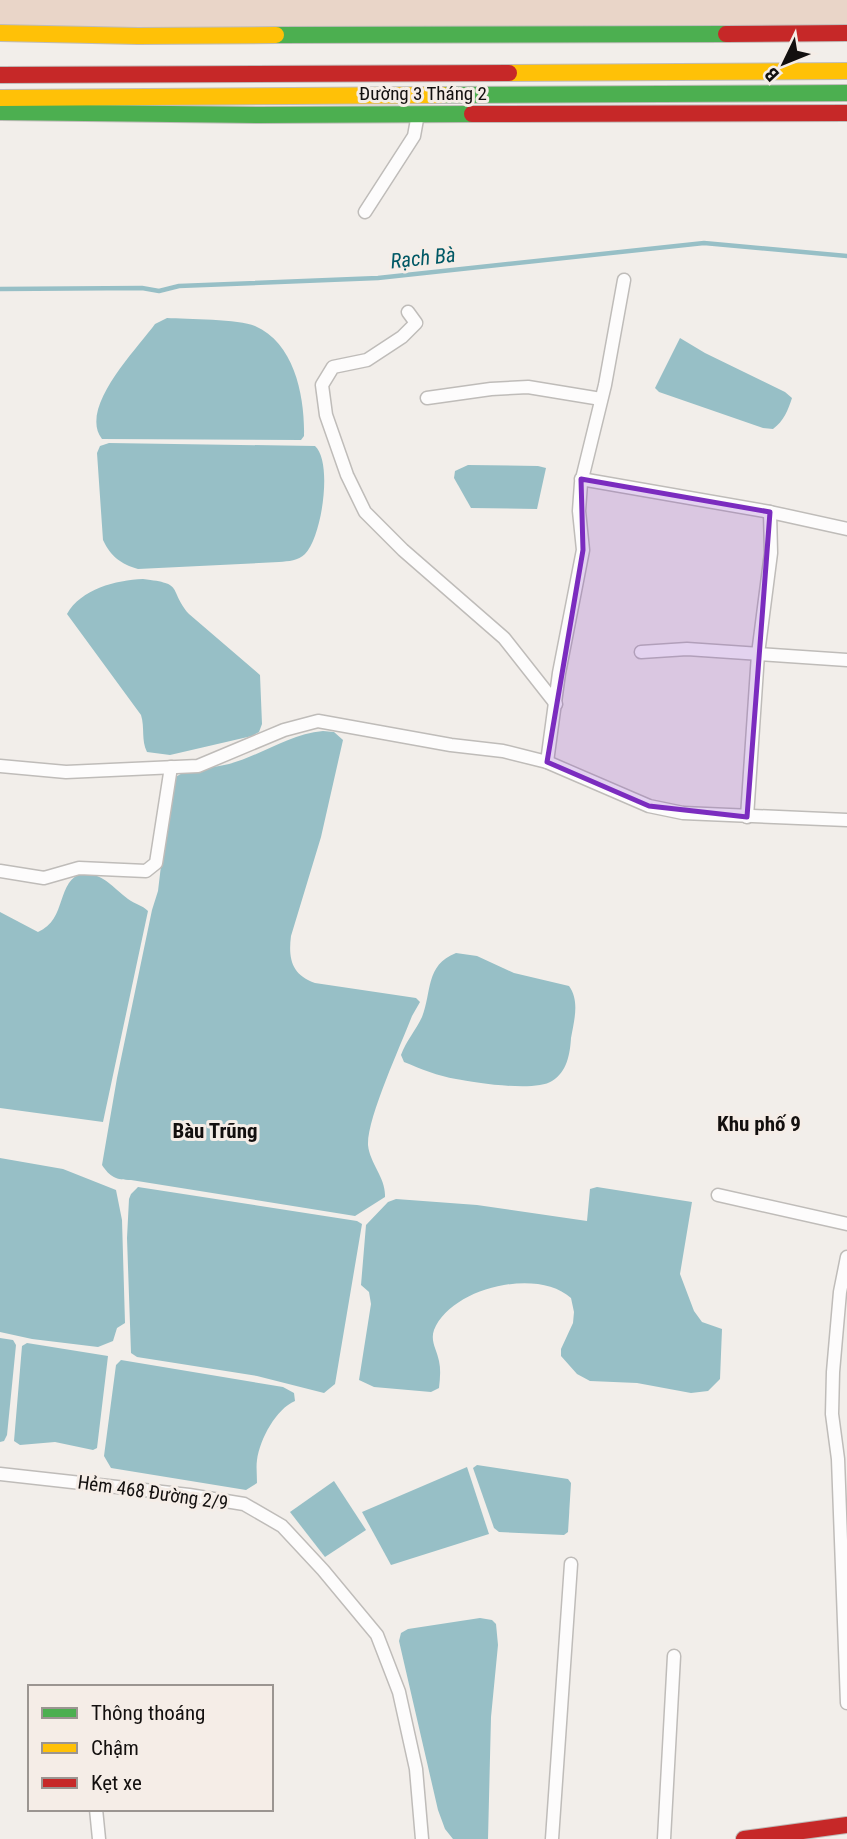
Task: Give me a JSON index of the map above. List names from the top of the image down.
{
  "streets": {
    "main road": ["Đường 3 Tháng 2"],
    "street": ["Hẻm 468 Đường 2/9"]
  },
  "districts": ["Khu phố 9", "Bàu Trũng"],
  "water": ["Rạch Bà"],
  "legend": ["Thông thoáng", "Chậm", "Kẹt xe"],
  "north": "bottom left"
}
